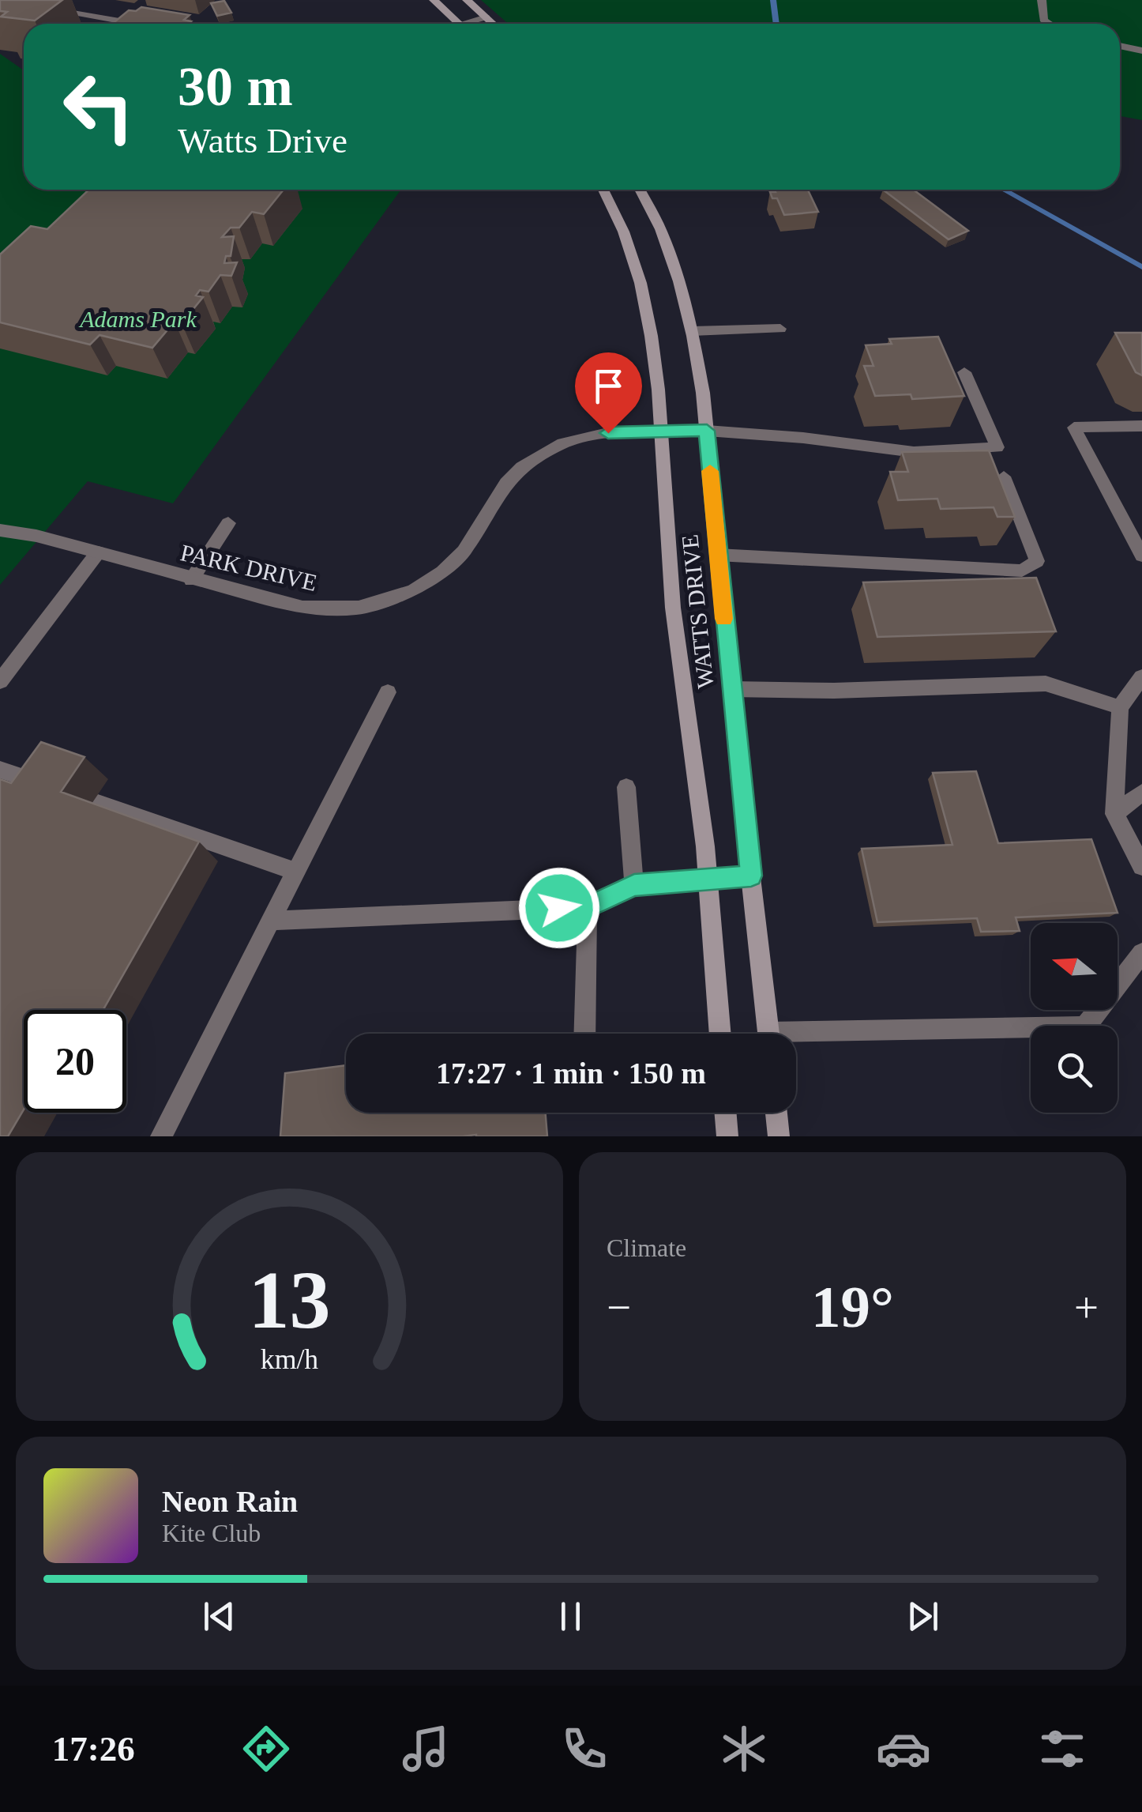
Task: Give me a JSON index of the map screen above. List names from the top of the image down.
{
  "streets": {
    "main road": ["WATTS DRIVE"],
    "street": ["PARK DRIVE"]
  },
  "crossings": [
    ["PARK DRIVE", "WATTS DRIVE"]
  ],
  "parks": ["Adams Park"],
  "north": "left",
  "page": {
    "turn": ["30 m", "Watts Drive"],
    "limit": "20",
    "trip": "17:27 · 1 min · 150 m",
    "tile": "Climate",
    "heat": ["−", "19°", "+"],
    "song": ["Neon Rain", "Kite Club"],
    "tabs": "17:26",
    "gauge": ["13", "km/h"]
  }
}
